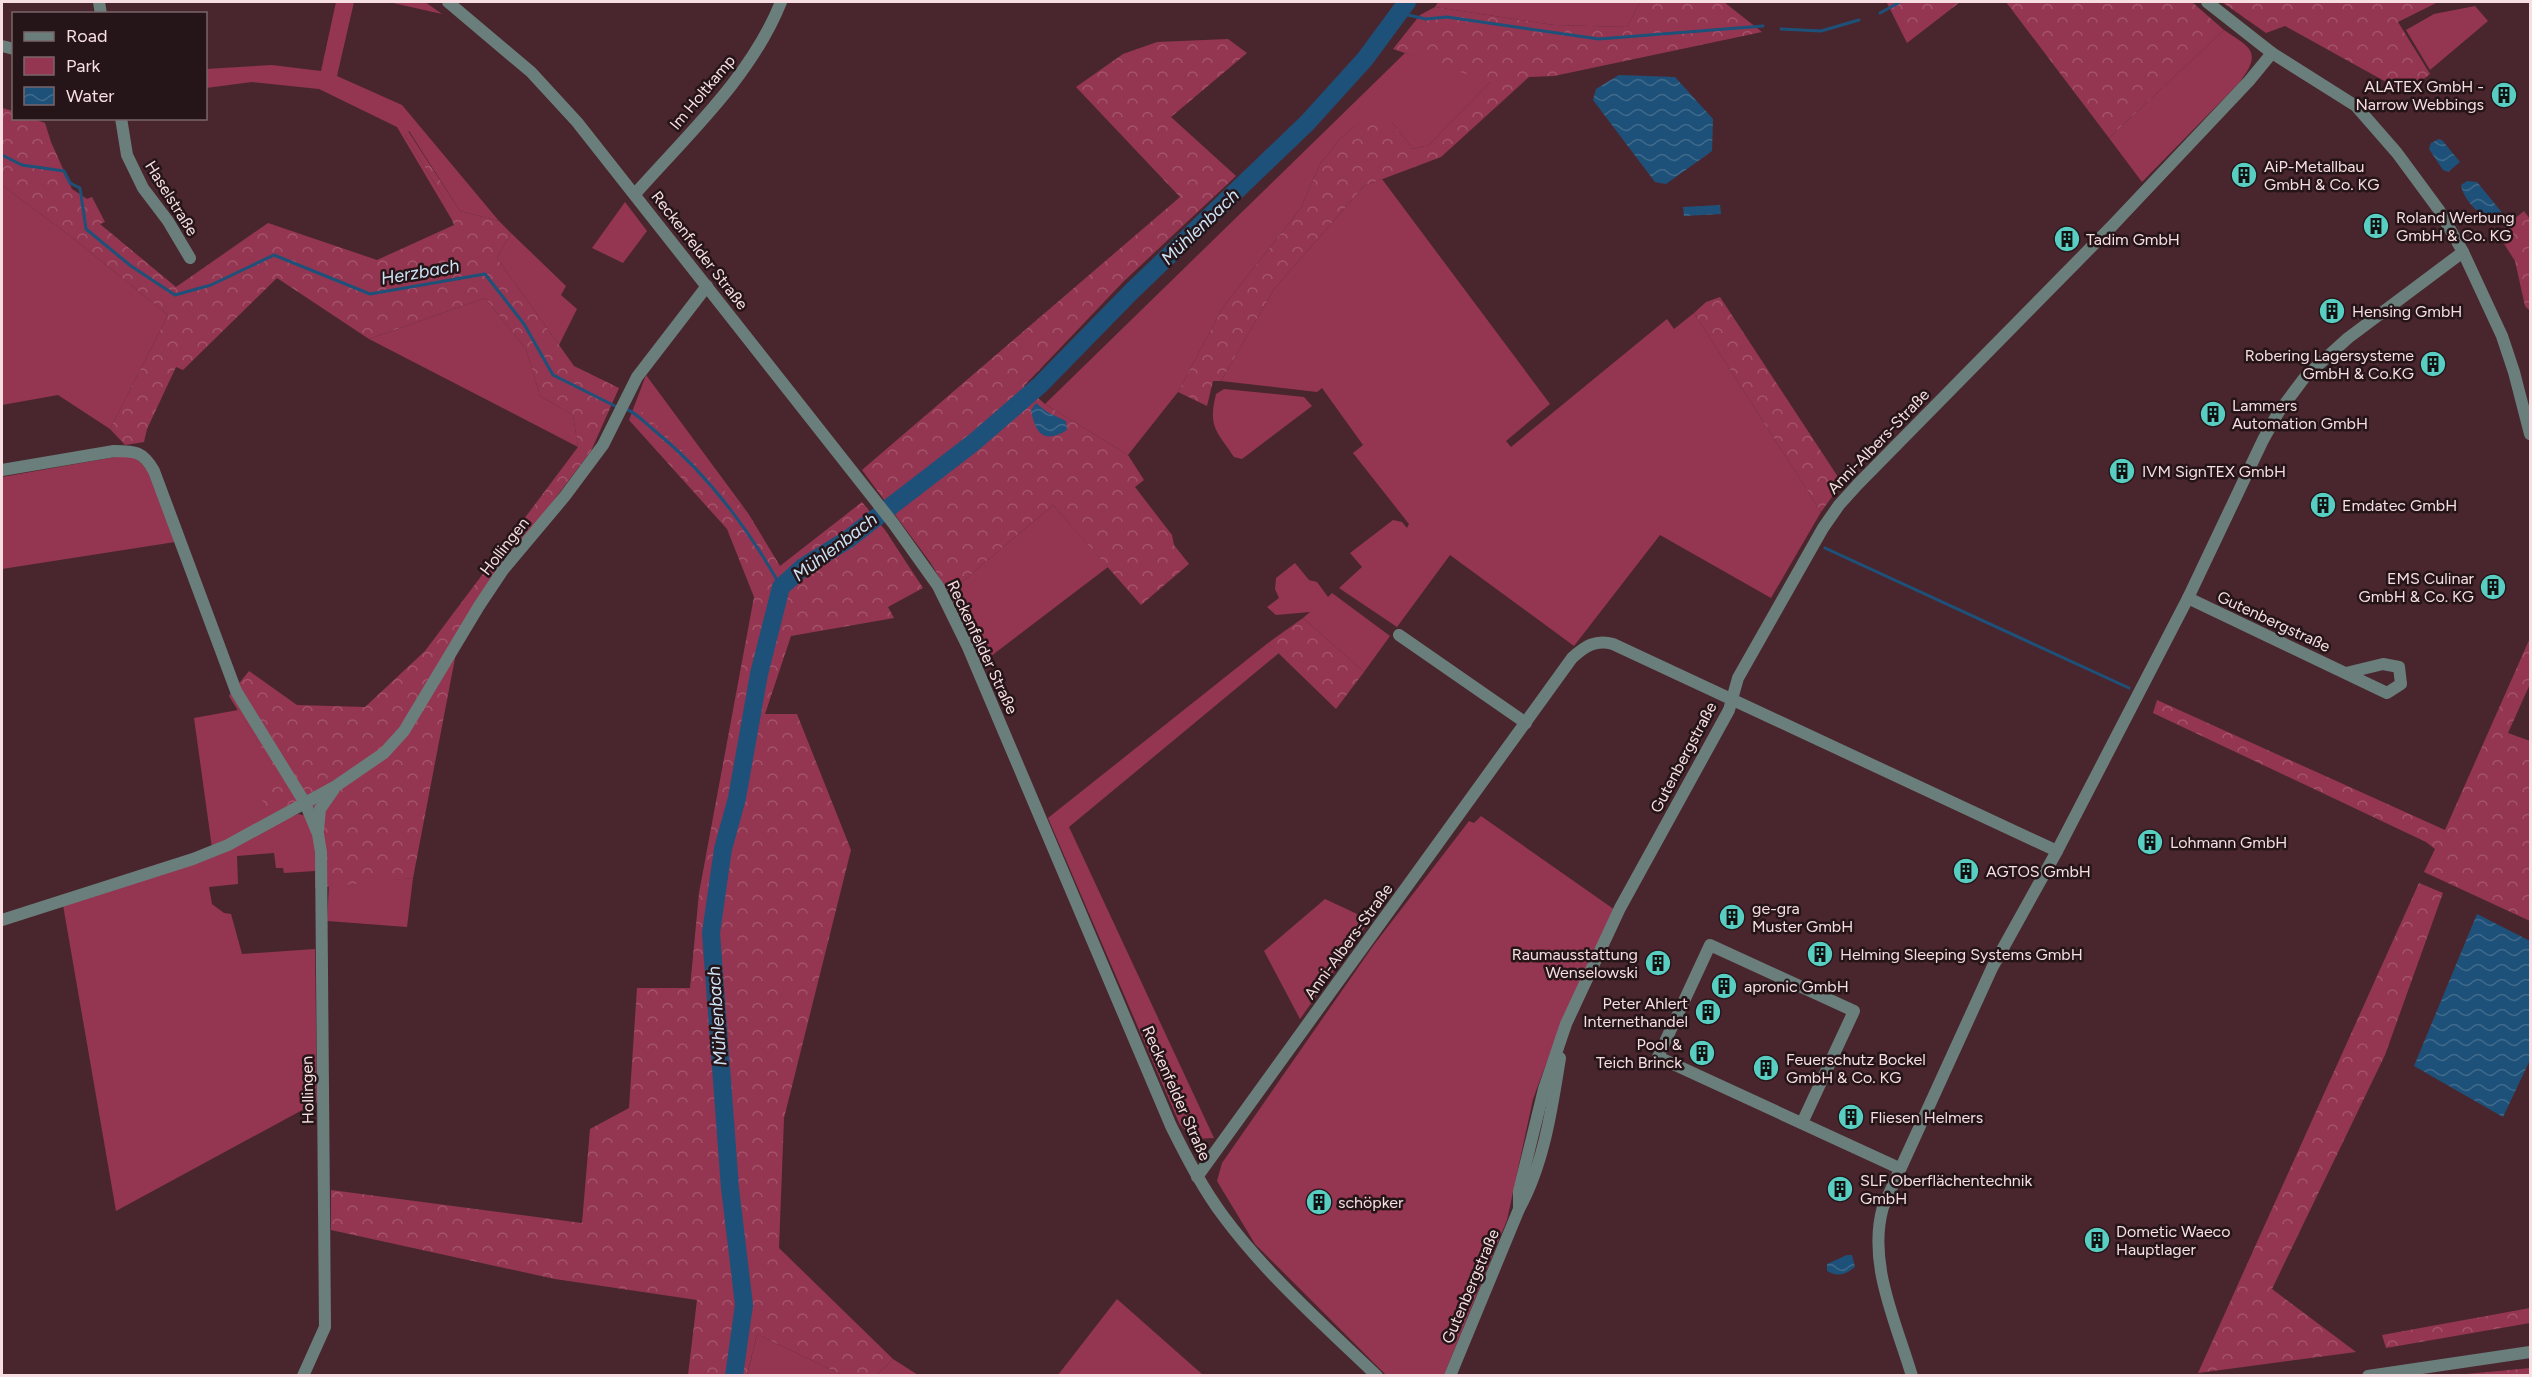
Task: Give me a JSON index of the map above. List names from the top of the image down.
{
  "streets": {
    "street": [
      "Im Holtkamp",
      "Haselstraße",
      "Reckenfelder Straße",
      "Anni-Albers-Straße",
      "Hollingen",
      "Gutenbergstraße"
    ]
  },
  "crossings": [
    ["Im Holtkamp", "Reckenfelder Straße"],
    ["Reckenfelder Straße", "Anni-Albers-Straße"],
    ["Reckenfelder Straße", "Hollingen"],
    ["Anni-Albers-Straße", "Gutenbergstraße"]
  ],
  "water": ["Mühlenbach", "Herzbach"],
  "places": {
    "building": [
      "ALATEX GmbH - Narrow Webbings",
      "AiP-Metallbau GmbH & Co. KG",
      "Roland Werbung GmbH & Co. KG",
      "Tadim GmbH",
      "Hensing GmbH",
      "Robering Lagersysteme GmbH & Co.KG",
      "Lammers Automation GmbH",
      "IVM SignTEX GmbH",
      "Emdatec GmbH",
      "EMS Culinar GmbH & Co. KG",
      "Lohmann GmbH",
      "AGTOS GmbH",
      "ge-gra Muster GmbH",
      "Helming Sleeping Systems GmbH",
      "Raumausstattung Wenselowski",
      "apronic GmbH",
      "Peter Ahlert Internethandel",
      "Pool & Teich Brinck",
      "Feuerschutz Bockel GmbH & Co. KG",
      "Fliesen Helmers",
      "SLF Oberflächentechnik GmbH",
      "schöpker",
      "Dometic Waeco Hauptlager"
    ]
  },
  "legend": ["Road", "Park", "Water"]
}
